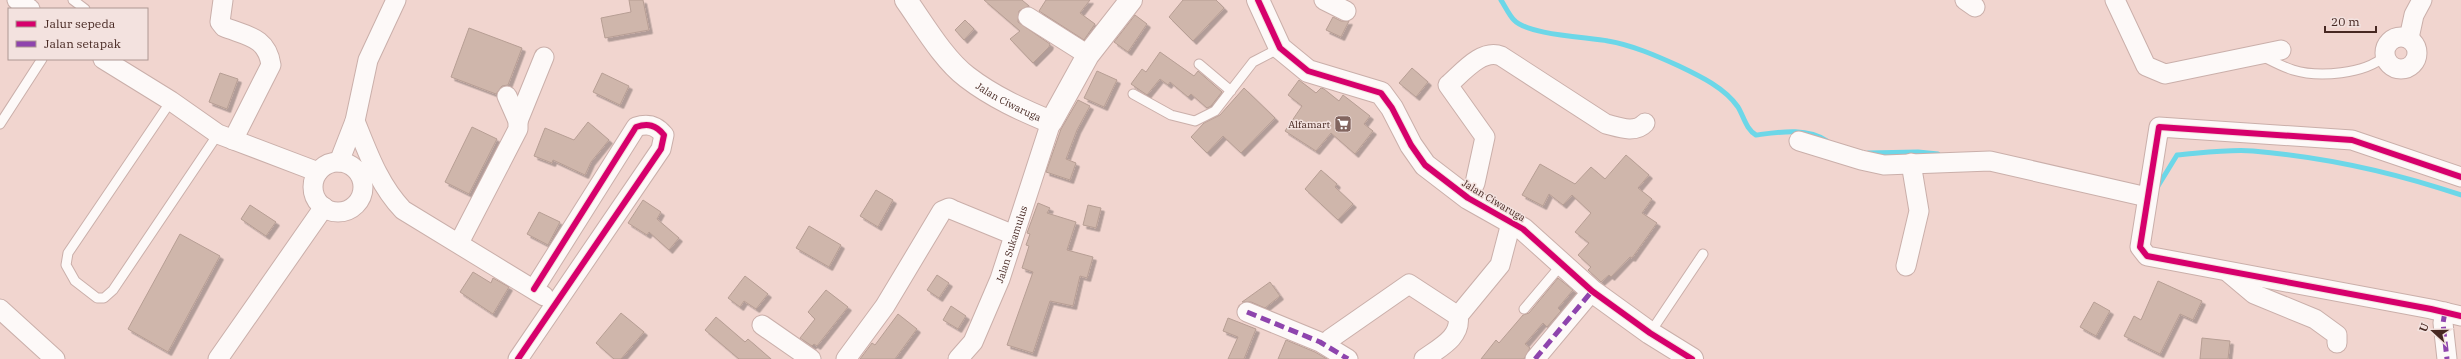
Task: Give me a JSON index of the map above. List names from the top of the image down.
{
  "streets": {
    "street": ["Jalan Ciwaruga", "Jalan Sukamulus"]
  },
  "crossings": [
    ["Jalan Ciwaruga", "Jalan Sukamulus"]
  ],
  "places": {
    "supermarket": ["Alfamart"]
  },
  "legend": ["Jalur sepeda", "Jalan setapak"],
  "scale_bar": "20 m",
  "north": "left"
}
